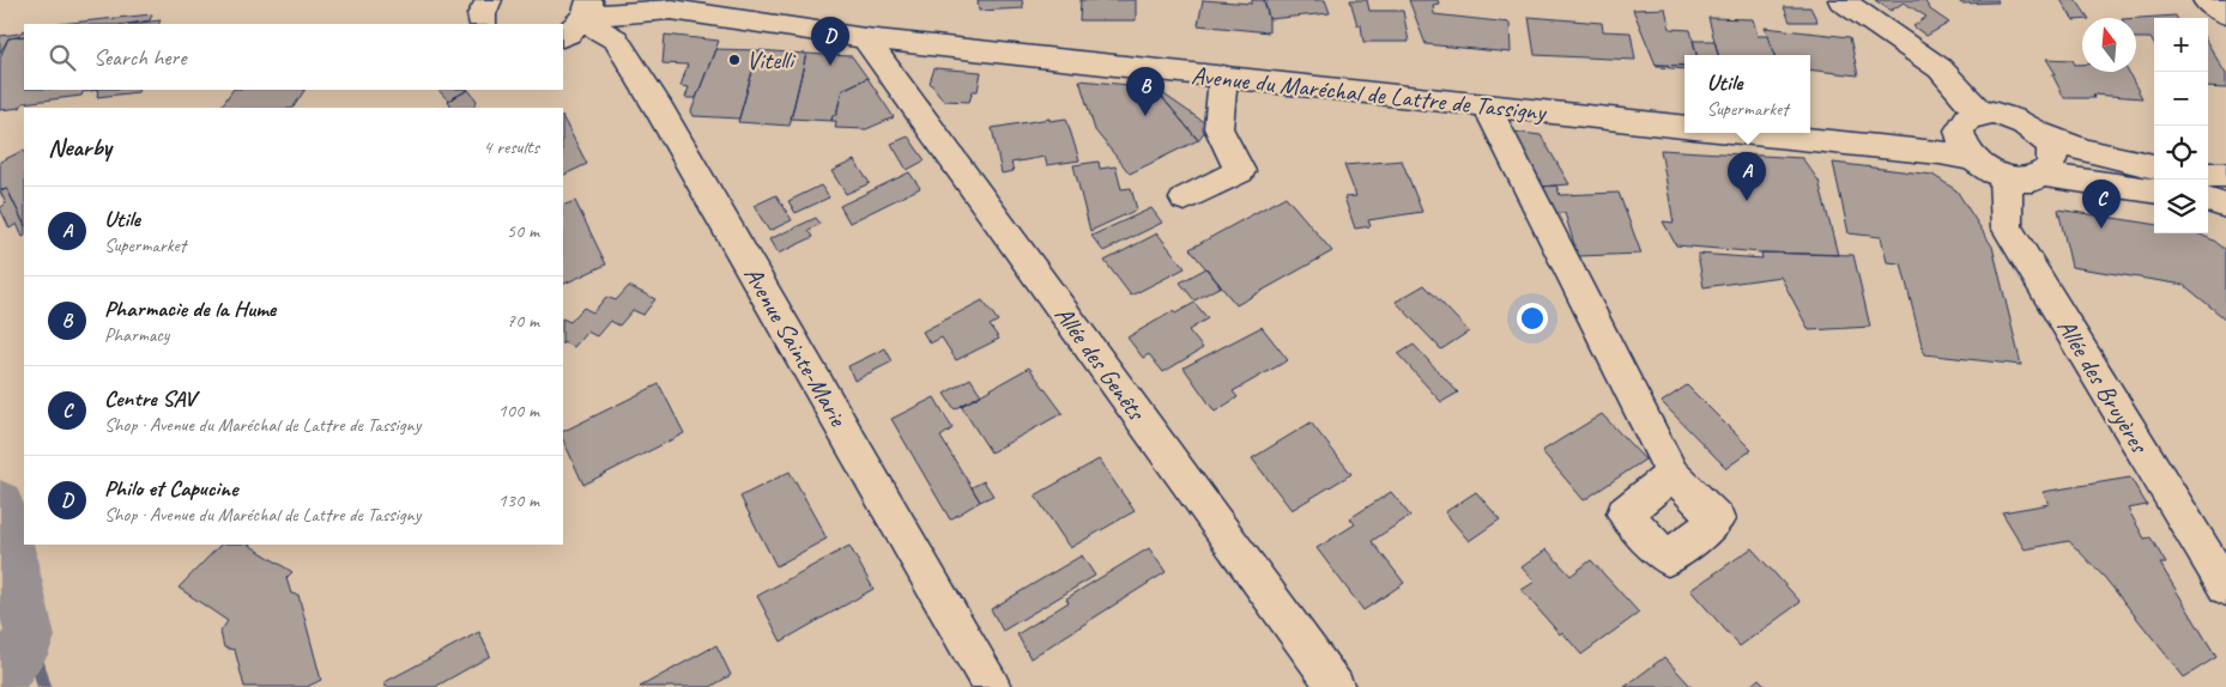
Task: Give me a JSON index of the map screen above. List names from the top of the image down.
{
  "streets": {
    "main road": [
      "Avenue du Maréchal de Lattre de Tassigny",
      "Avenue Sainte-Marie",
      "Allée des Genêts",
      "Allée des Bruyères"
    ]
  },
  "crossings": [
    ["Avenue du Maréchal de Lattre de Tassigny", "Avenue Sainte-Marie"],
    ["Avenue du Maréchal de Lattre de Tassigny", "Allée des Genêts"]
  ],
  "places": ["Vitelli"],
  "north": "top",
  "page": {
    "pins": [
      "D",
      "B",
      "A",
      "C"
    ],
    "map_buttons": ["+", "−"],
    "search": "Search here",
    "popup": ["Utile", "Supermarket"],
    "heading": ["Nearby", "4 results"],
    "list": [
      {
        "mark": "A",
        "name": "Utile",
        "note": "Supermarket",
        "value": "50 m"
      },
      {
        "mark": "B",
        "name": "Pharmacie de la Hume",
        "note": "Pharmacy",
        "value": "70 m"
      },
      {
        "mark": "C",
        "name": "Centre SAV",
        "note": "Shop · Avenue du Maréchal de Lattre de Tassigny",
        "value": "100 m"
      },
      {
        "mark": "D",
        "name": "Philo et Capucine",
        "note": "Shop · Avenue du Maréchal de Lattre de Tassigny",
        "value": "130 m"
      }
    ]
  }
}
